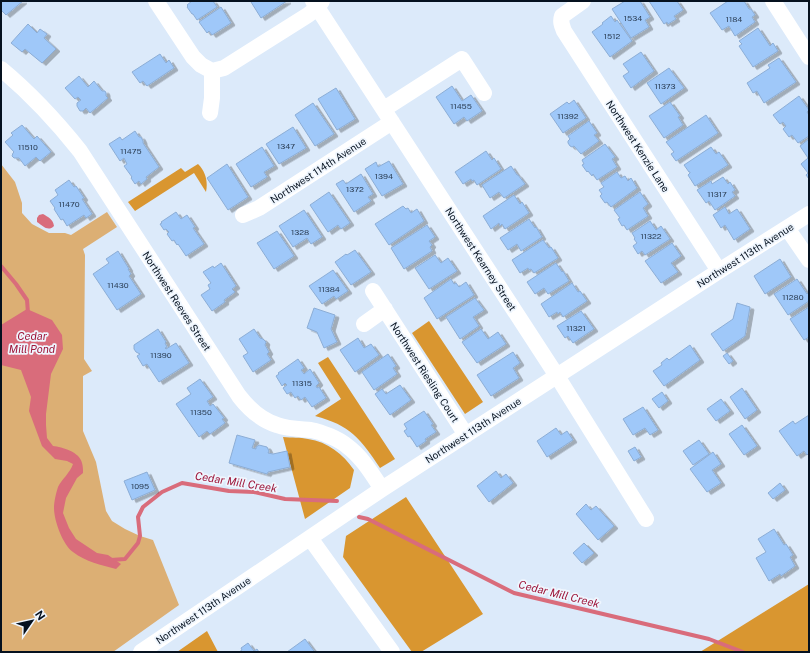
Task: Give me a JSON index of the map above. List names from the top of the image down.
{
  "streets": {
    "street": [
      "Northwest Kenzie Lane",
      "Northwest 114th Avenue",
      "Northwest 113th Avenue",
      "Northwest Kearney Street",
      "Northwest Reeves Street",
      "Northwest Riesling Court"
    ]
  },
  "crossings": [
    ["Northwest Kenzie Lane", "Northwest 113th Avenue"],
    ["Northwest 114th Avenue", "Northwest Kearney Street"],
    ["Northwest 113th Avenue", "Northwest Kearney Street"],
    ["Northwest 113th Avenue", "Northwest Reeves Street"],
    ["Northwest 113th Avenue", "Northwest Riesling Court"]
  ],
  "water": ["Cedar Mill Pond", "Cedar Mill Creek"],
  "house_numbers": [
    "1534",
    "1184",
    "1512",
    "11373",
    "11455",
    "11392",
    "1347",
    "11510",
    "11475",
    "1394",
    "1372",
    "11317",
    "11470",
    "1328",
    "11322",
    "11430",
    "11384",
    "11280",
    "11321",
    "11390",
    "11315",
    "11350",
    "1095"
  ],
  "north": "top right"
}
